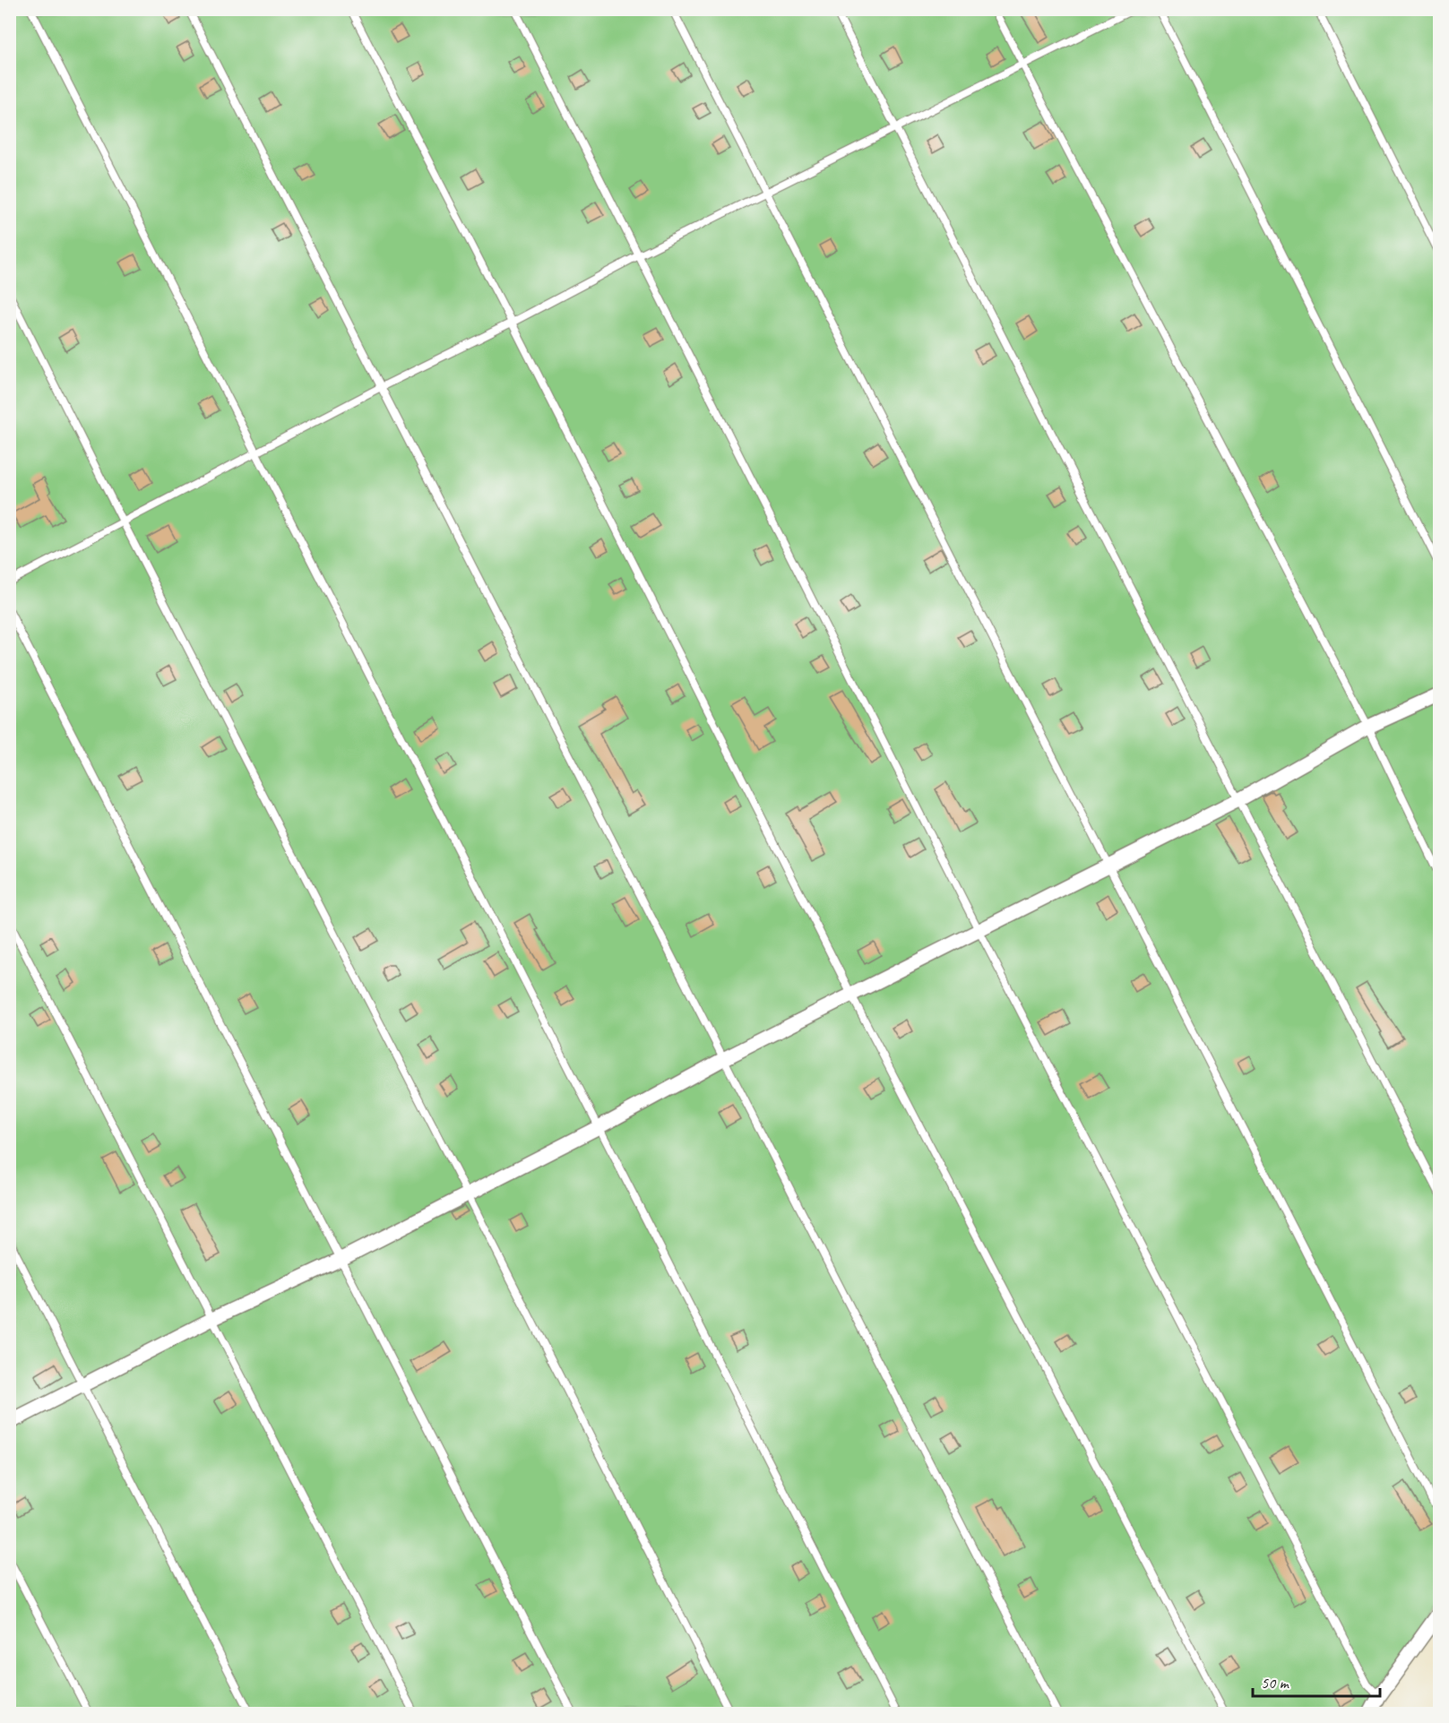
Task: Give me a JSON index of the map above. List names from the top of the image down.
{
  "scale_bar": "50 m"
}
